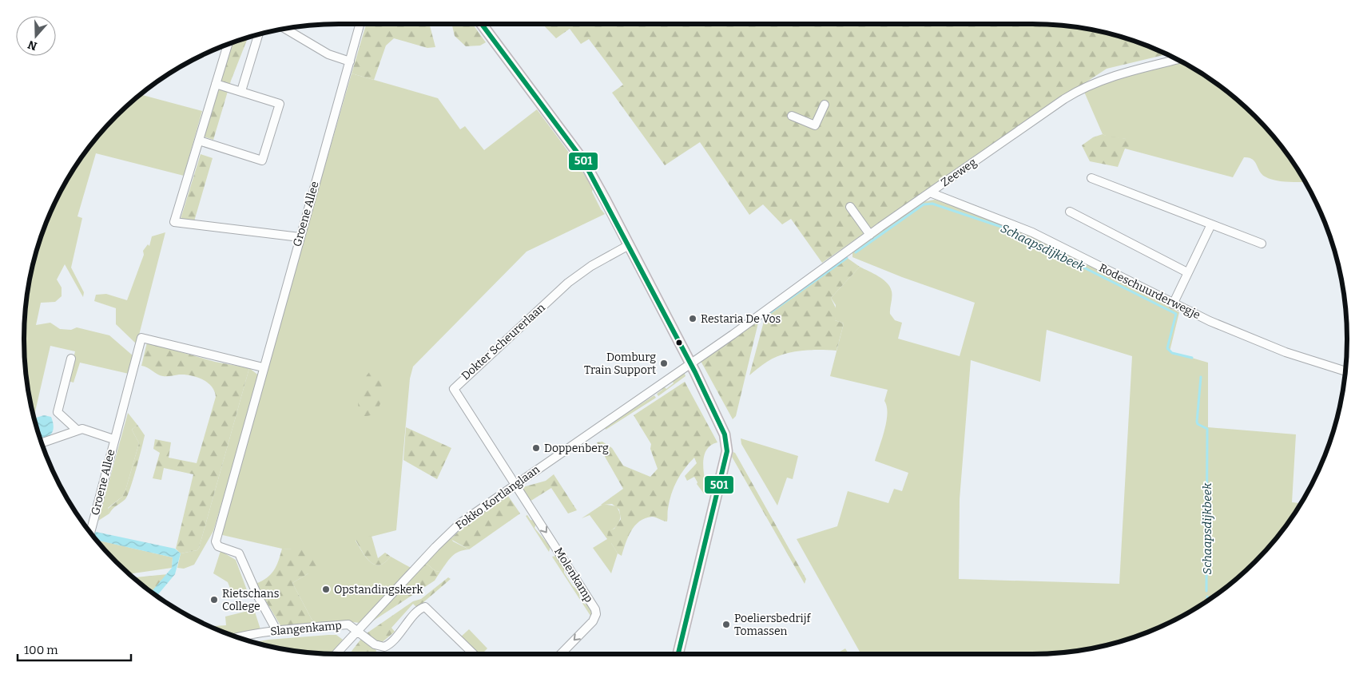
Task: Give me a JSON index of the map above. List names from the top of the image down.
{
  "streets": {
    "street": [
      "Zeeweg",
      "Groene Allee",
      "Rodeschuurderwegje",
      "Dokter Scheurerlaan",
      "Fokko Kortlanglaan",
      "Molenkamp",
      "Slangenkamp"
    ]
  },
  "crossings": [
    ["Zeeweg", "Rodeschuurderwegje"],
    ["Zeeweg", "Fokko Kortlanglaan"],
    ["Groene Allee", "Slangenkamp"],
    ["Dokter Scheurerlaan", "Fokko Kortlanglaan"],
    ["Dokter Scheurerlaan", "Molenkamp"],
    ["Fokko Kortlanglaan", "Molenkamp"],
    ["Fokko Kortlanglaan", "Slangenkamp"]
  ],
  "one_way": ["Molenkamp"],
  "water": ["Schaapsdijkbeek"],
  "places": [
    "Restaria De Vos",
    "Domburg Train Support",
    "Doppenberg",
    "Opstandingskerk",
    "Rietschans College",
    "Poeliersbedrijf Tomassen"
  ],
  "lines": ["transit line 501"],
  "scale_bar": "100 m",
  "north": "bottom"
}
